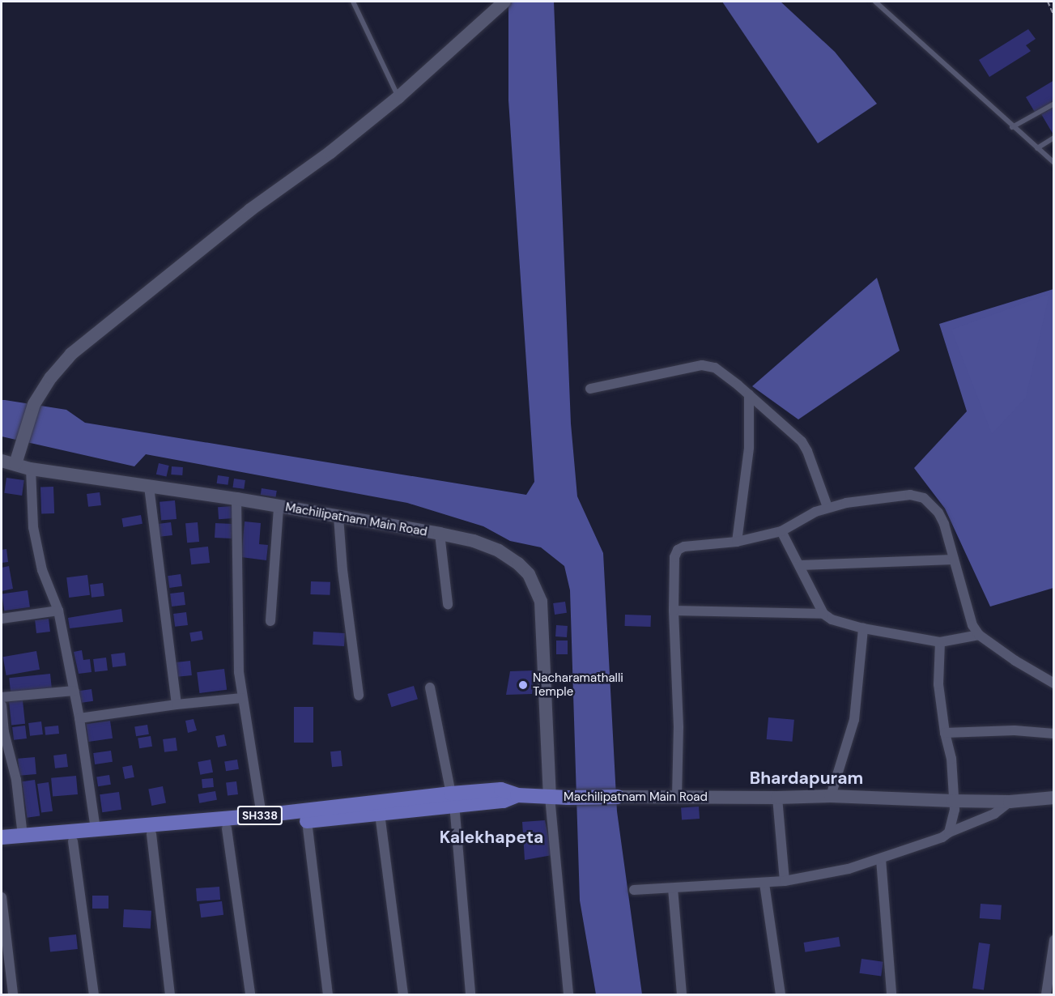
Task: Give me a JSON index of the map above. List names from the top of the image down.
{
  "streets": {
    "main road": ["Machilipatnam Main Road", "SH338"]
  },
  "crossings": [
    ["Machilipatnam Main Road", "SH338"]
  ],
  "districts": ["Bhardapuram", "Kalekhapeta"],
  "places": ["Nacharamathalli Temple"]
}
